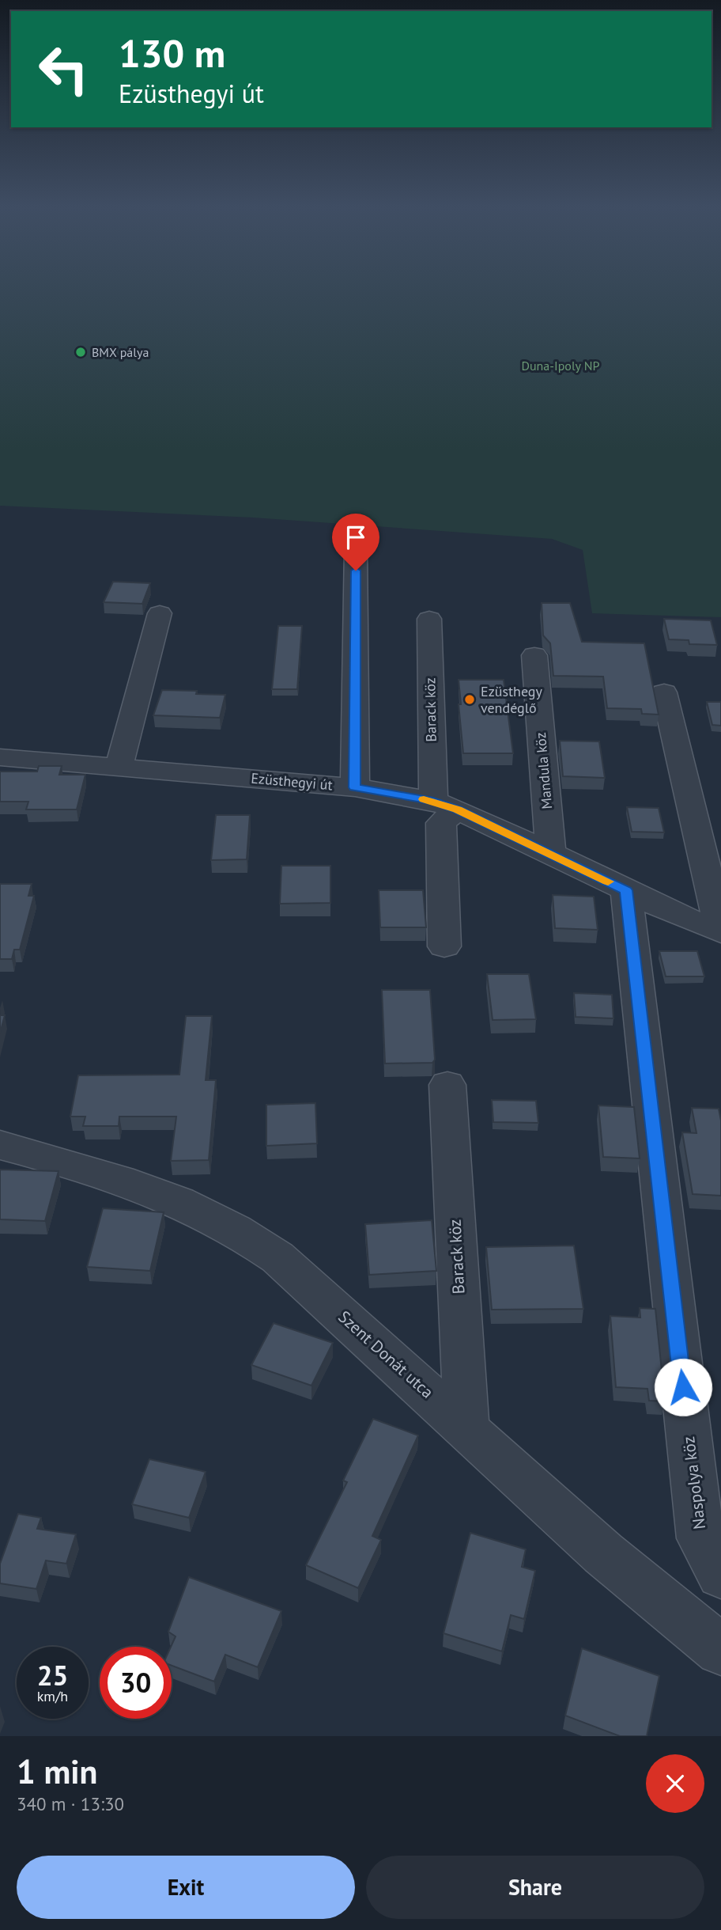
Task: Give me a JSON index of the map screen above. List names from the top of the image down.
{
  "streets": {
    "street": [
      "Barack köz",
      "Mandula köz",
      "Ezüsthegyi út",
      "Szent Donát utca",
      "Naspolya köz"
    ]
  },
  "crossings": [
    ["Barack köz", "Ezüsthegyi út"],
    ["Barack köz", "Szent Donát utca"],
    ["Mandula köz", "Ezüsthegyi út"],
    ["Ezüsthegyi út", "Naspolya köz"]
  ],
  "parks": ["Duna-Ipoly NP"],
  "places": ["BMX pálya", "Ezüsthegy vendéglő"],
  "page": {
    "turn": ["130 m", "Ezüsthegyi út"],
    "speed": "25 km/h",
    "limit": "30",
    "heading": ["1 min", "340 m · 13:30"],
    "buttons": ["Exit", "Share"]
  }
}
